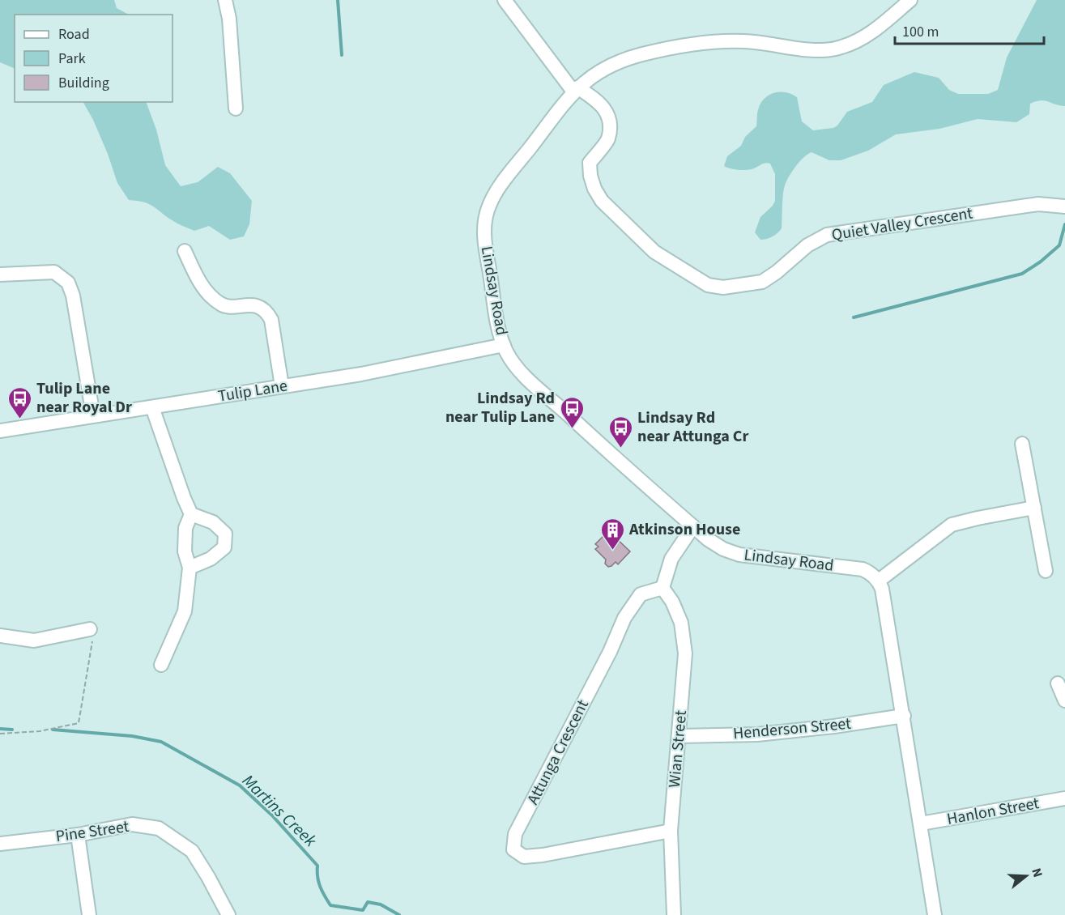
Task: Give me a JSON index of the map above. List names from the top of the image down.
{
  "streets": {
    "street": [
      "Quiet Valley Crescent",
      "Lindsay Road",
      "Tulip Lane",
      "Henderson Street",
      "Wian Street",
      "Attunga Crescent",
      "Hanlon Street",
      "Pine Street"
    ]
  },
  "crossings": [
    ["Quiet Valley Crescent", "Lindsay Road"],
    ["Lindsay Road", "Tulip Lane"],
    ["Henderson Street", "Wian Street"],
    ["Wian Street", "Attunga Crescent"]
  ],
  "water": ["Martins Creek"],
  "places": {
    "bus stop": ["Tulip Lane near Royal Dr", "Lindsay Rd near Tulip Lane", "Lindsay Rd near Attunga Cr"],
    "building": ["Atkinson House"]
  },
  "legend": ["Road", "Park", "Building"],
  "scale_bar": "100 m",
  "north": "right"
}
